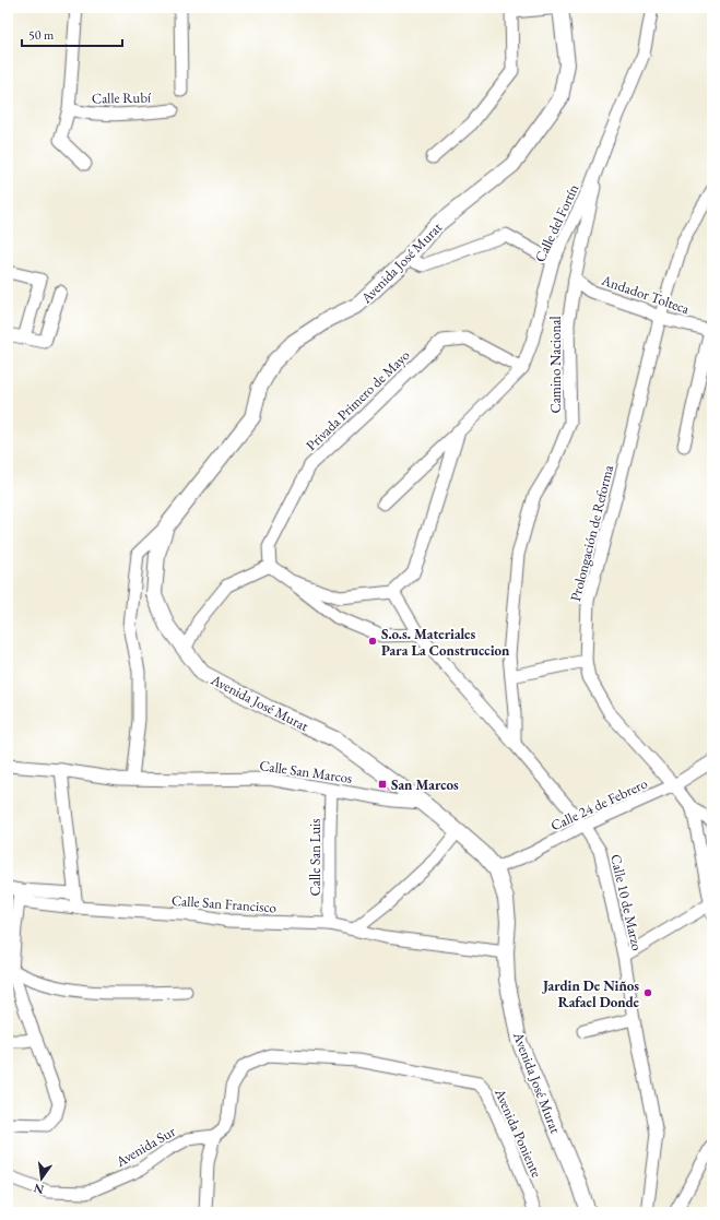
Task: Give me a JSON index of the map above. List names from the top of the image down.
{
  "streets": {
    "street": [
      "Calle Rubí",
      "Calle del Fortín",
      "Avenida José Murat",
      "Andador Tolteca",
      "Camino Nacional",
      "Privada Primero de Mayo",
      "Prolongación de Reforma",
      "Calle San Marcos",
      "Calle 24 de Febrero",
      "Calle San Luis",
      "Calle 10 de Marzo",
      "Calle San Francisco",
      "Avenida Poniente",
      "Avenida Sur"
    ]
  },
  "crossings": [
    ["Calle del Fortín", "Camino Nacional"],
    ["Calle del Fortín", "Privada Primero de Mayo"],
    ["Calle del Fortín", "Calle 10 de Marzo"],
    ["Avenida José Murat", "Calle San Marcos"],
    ["Avenida José Murat", "Calle 24 de Febrero"],
    ["Avenida José Murat", "Calle San Francisco"],
    ["Andador Tolteca", "Camino Nacional"],
    ["Andador Tolteca", "Prolongación de Reforma"],
    ["Camino Nacional", "Calle 10 de Marzo"],
    ["Prolongación de Reforma", "Calle 24 de Febrero"],
    ["Calle San Marcos", "Calle San Luis"],
    ["Calle 24 de Febrero", "Calle 10 de Marzo"],
    ["Calle San Luis", "Calle San Francisco"],
    ["Avenida Poniente", "Avenida Sur"]
  ],
  "places": {
    "other": ["S.o.s. Materiales Para La Construccion", "Jardin De Niños Rafael Donde"],
    "transit": ["San Marcos"]
  },
  "scale_bar": "50 m",
  "north": "bottom"
}
